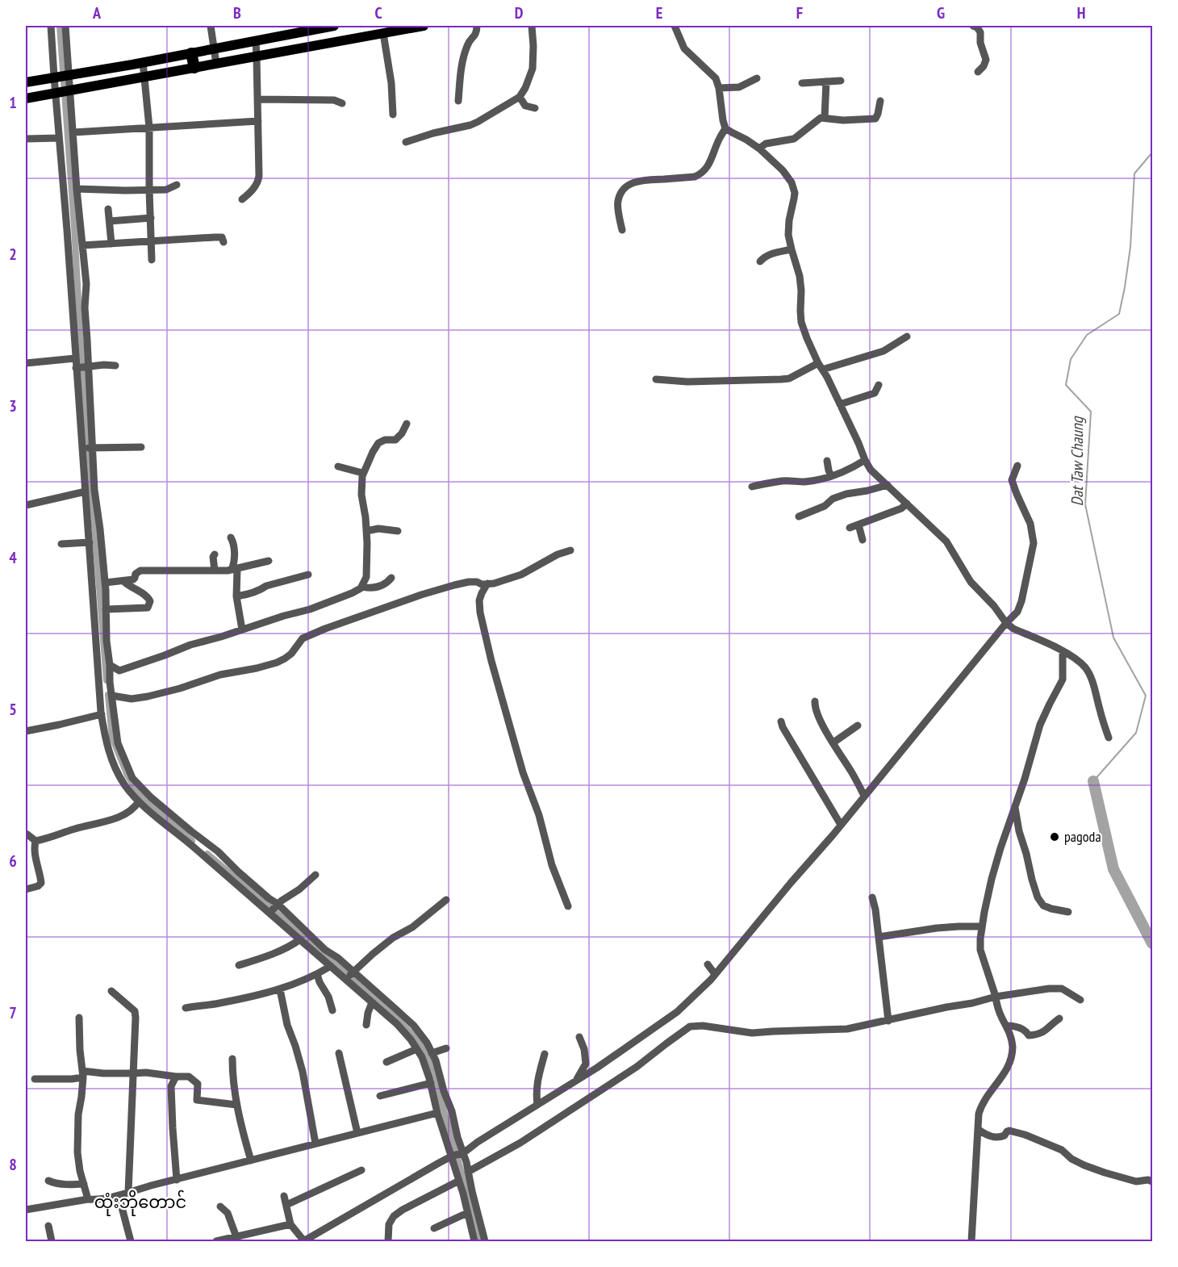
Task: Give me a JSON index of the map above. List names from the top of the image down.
{
  "districts": ["ထုံးဘိုတောင်"],
  "water": ["Dat Taw Chaung"],
  "places": ["pagoda"],
  "grid": {
    "columns": [
      "A",
      "B",
      "C",
      "D",
      "E",
      "F",
      "G",
      "H"
    ],
    "rows": [
      "1",
      "2",
      "3",
      "4",
      "5",
      "6",
      "7",
      "8"
    ]
  }
}
